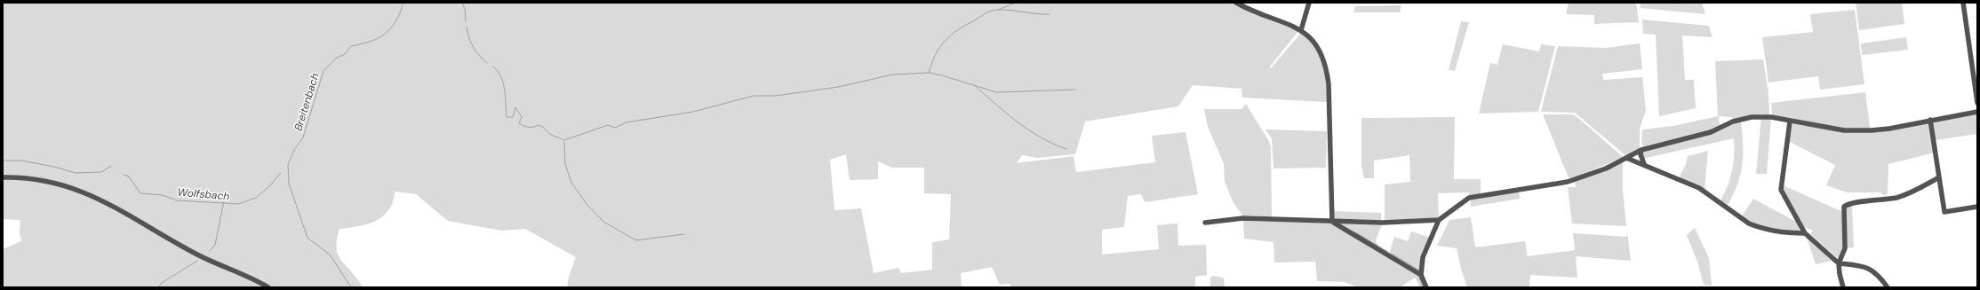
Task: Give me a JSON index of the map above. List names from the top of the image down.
{
  "water": ["Breitenbach", "Wolfsbach"]
}
